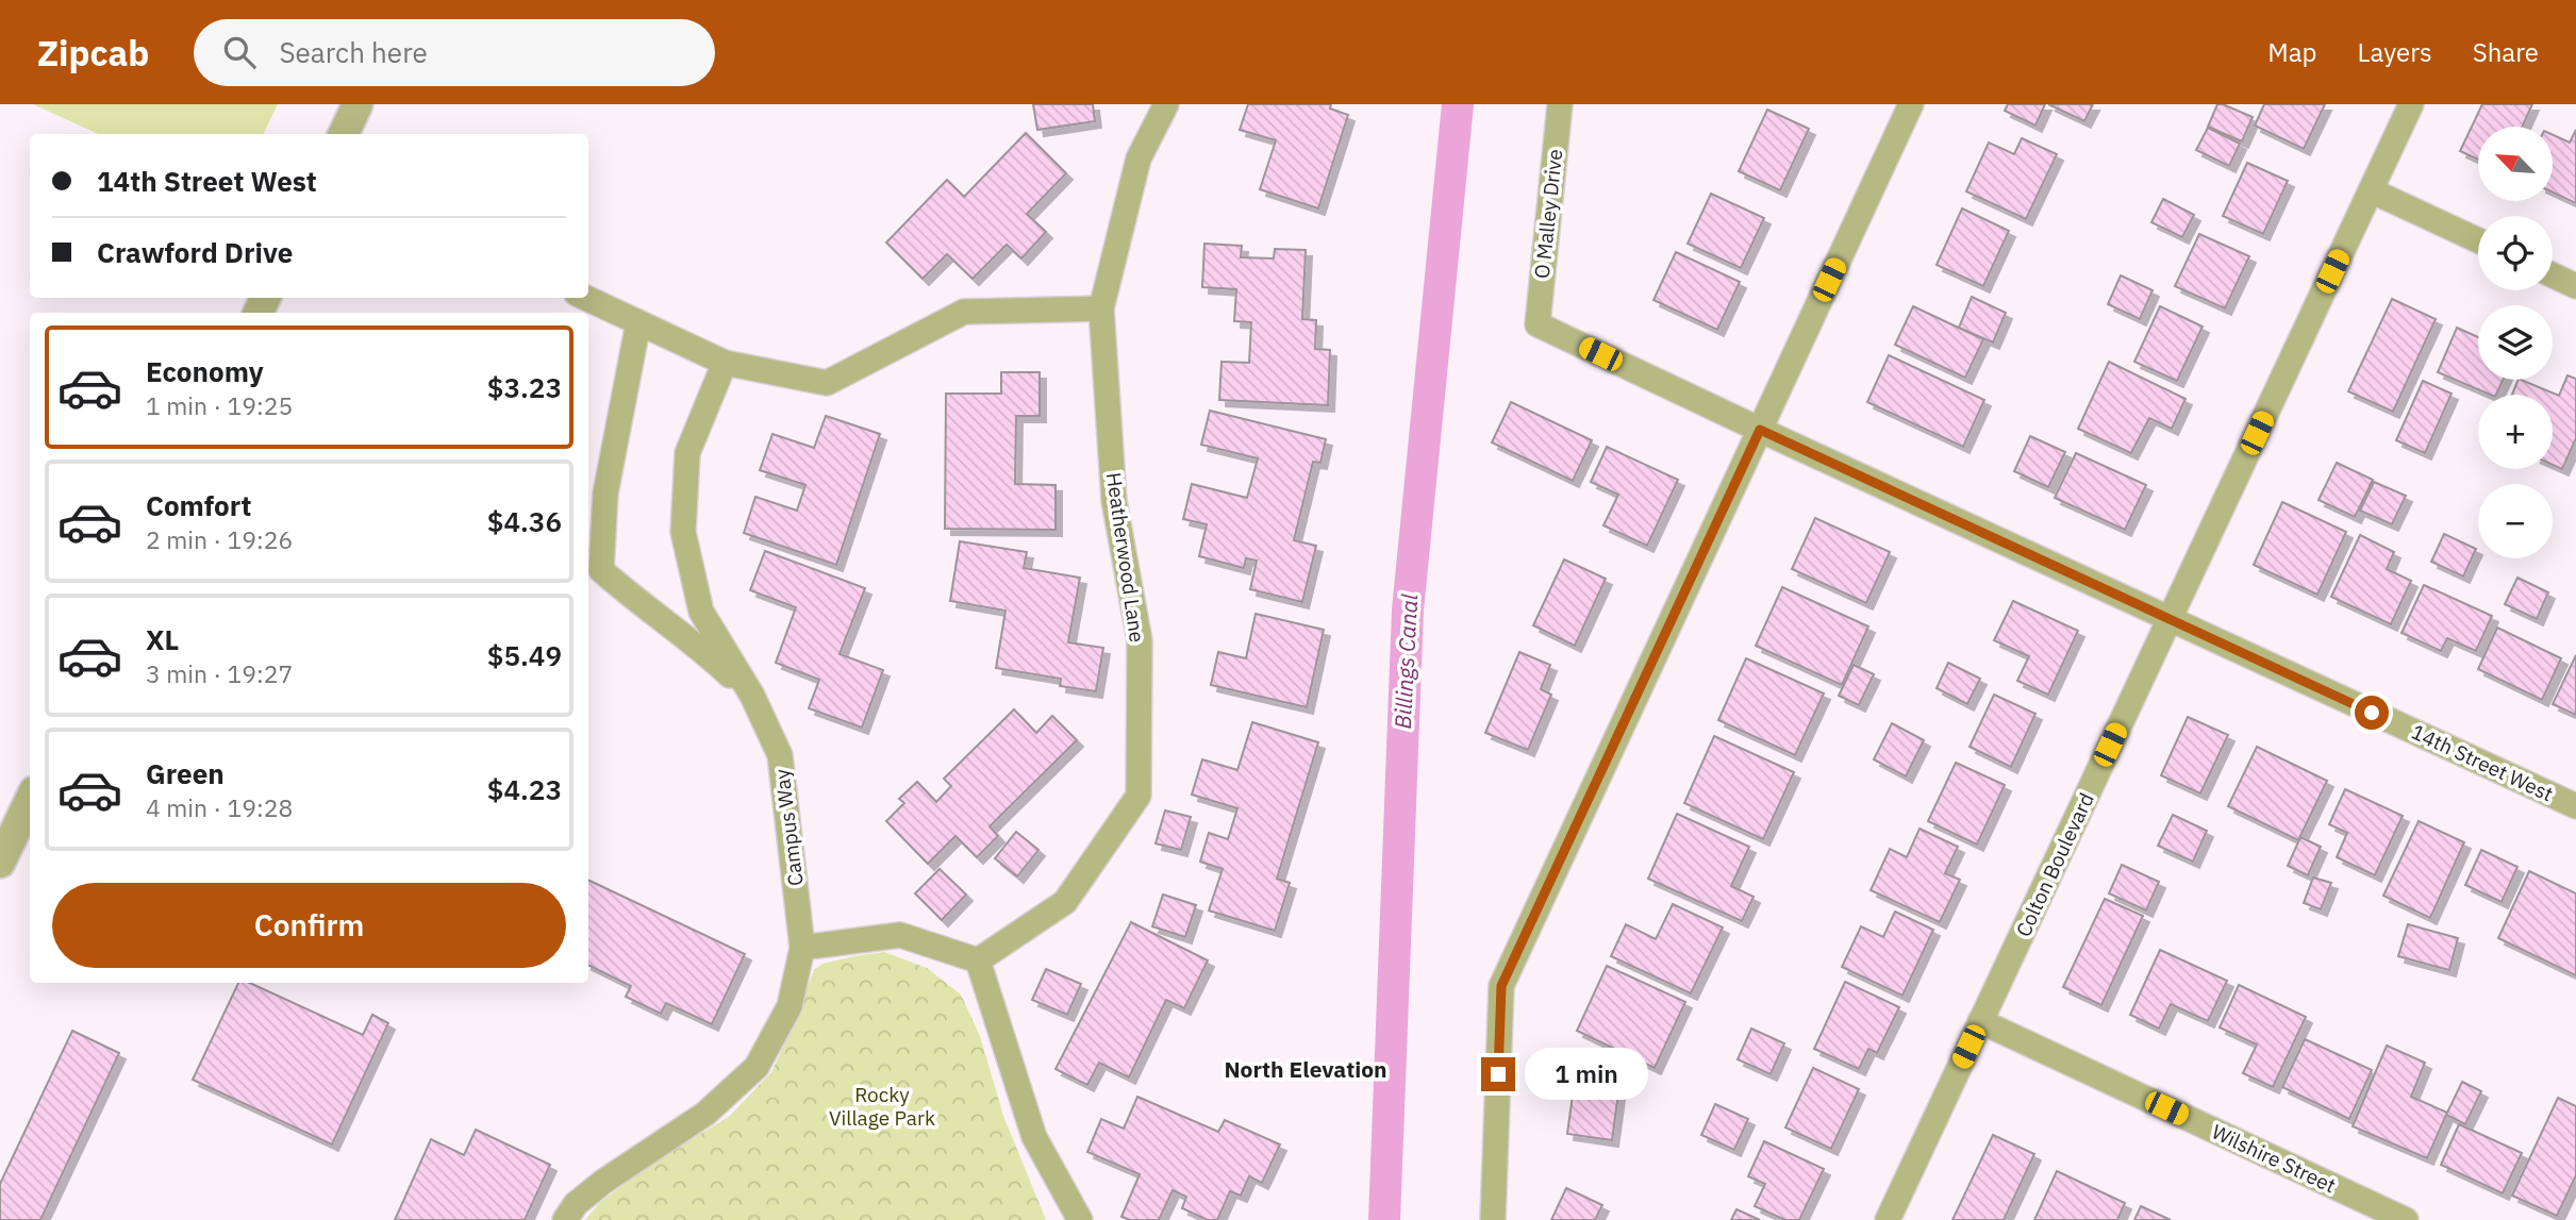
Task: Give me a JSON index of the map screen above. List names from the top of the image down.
{
  "streets": {
    "street": [
      "O Malley Drive",
      "Heatherwood Lane",
      "14th Street West",
      "Campus Way",
      "Colton Boulevard",
      "Wilshire Street"
    ]
  },
  "crossings": [
    ["O Malley Drive", "14th Street West"],
    ["14th Street West", "Colton Boulevard"],
    ["Colton Boulevard", "Wilshire Street"]
  ],
  "districts": ["North Elevation"],
  "water": ["Billings Canal"],
  "parks": ["Rocky Village Park"],
  "north": "top left",
  "page": {
    "header": "Zipcab",
    "search": "Search here",
    "nav": ["Map", "Layers", "Share"],
    "map_buttons": ["+", "−"],
    "banner": ["14th Street West", "Crawford Drive"],
    "list": [
      {
        "name": "Economy",
        "note": "1 min · 19:25",
        "value": "$3.23"
      },
      {
        "name": "Comfort",
        "note": "2 min · 19:26",
        "value": "$4.36"
      },
      {
        "name": "XL",
        "note": "3 min · 19:27",
        "value": "$5.49"
      },
      {
        "name": "Green",
        "note": "4 min · 19:28",
        "value": "$4.23"
      }
    ],
    "buttons": "Confirm",
    "bubble": "1 min"
  }
}
